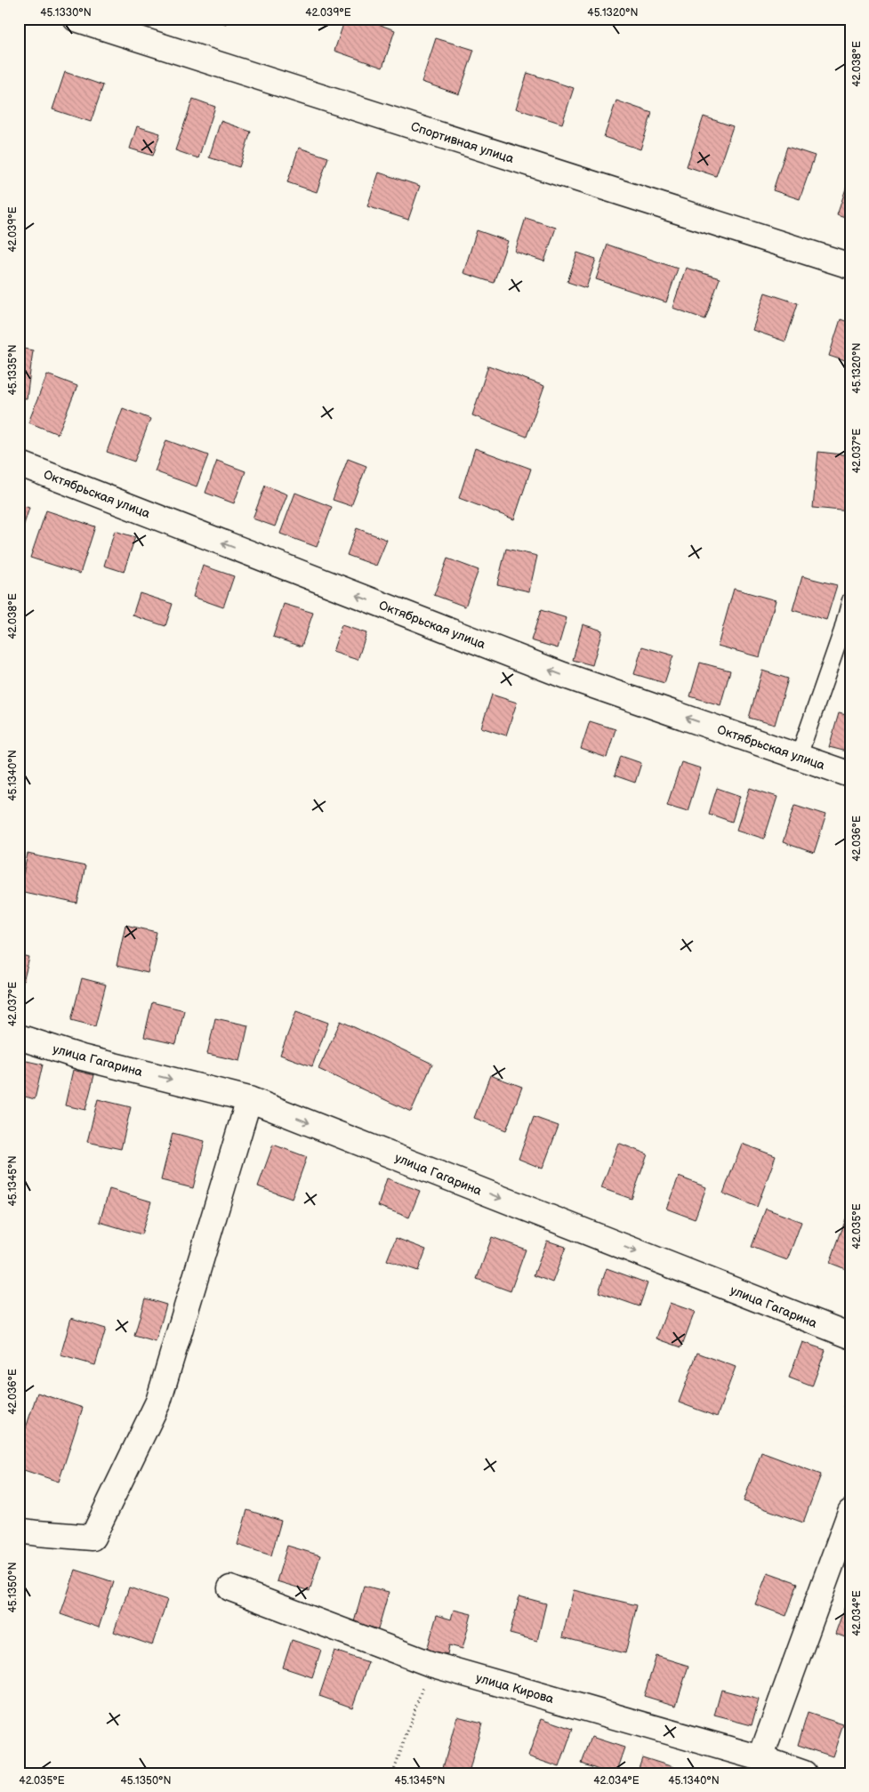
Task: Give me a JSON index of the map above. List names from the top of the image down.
{
  "streets": {
    "street": [
      "Спортивная улица",
      "Октябрьская улица",
      "улица Гагарина",
      "улица Кирова"
    ]
  },
  "one_way": ["Октябрьская улица", "улица Гагарина"],
  "coordinates": [
    "45.1330°N",
    "42.039°E",
    "45.1320°N",
    "42.038°E",
    "45.1335°N",
    "42.037°E",
    "45.1340°N",
    "42.036°E",
    "45.1345°N",
    "42.035°E",
    "45.1350°N",
    "42.034°E"
  ]
}
